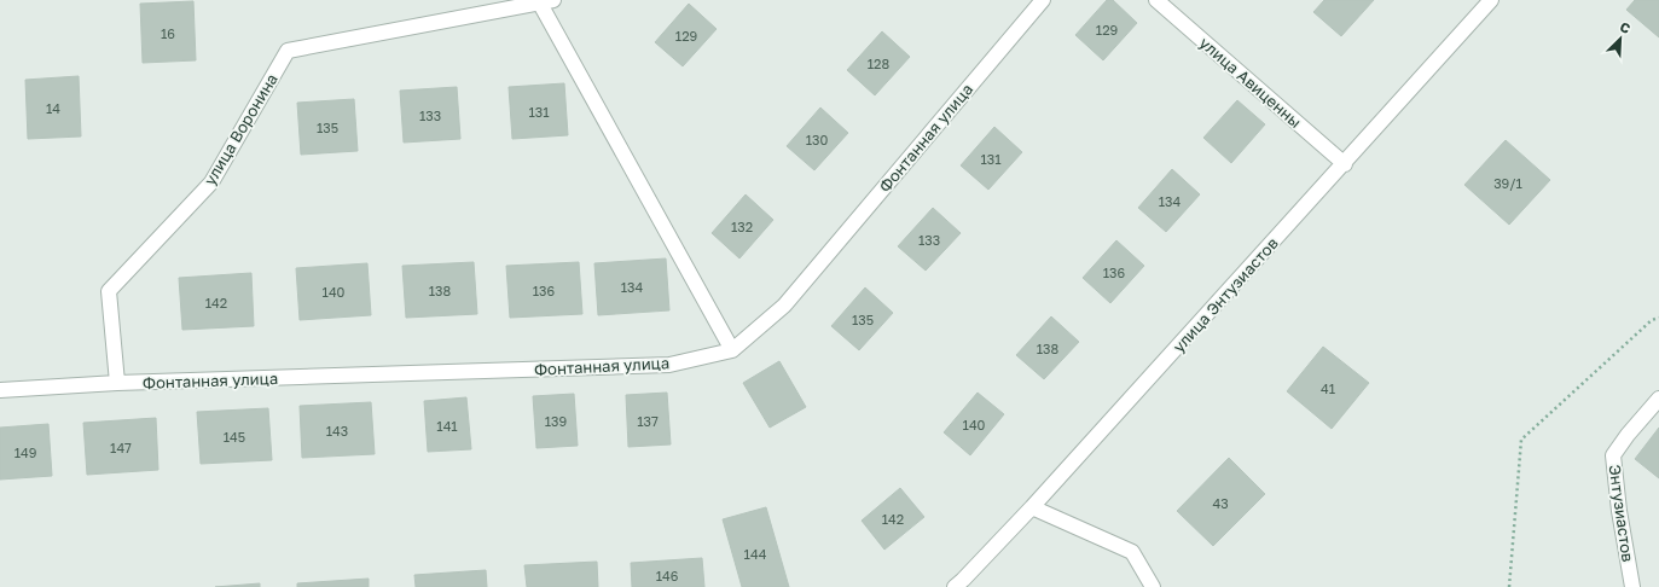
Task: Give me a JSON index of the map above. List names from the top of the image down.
{
  "streets": {
    "street": [
      "улица Авиценны",
      "улица Воронина",
      "Фонтанная улица",
      "улица Энтузиастов",
      "Энтузиастов"
    ]
  },
  "crossings": [
    ["улица Авиценны", "улица Энтузиастов"],
    ["улица Воронина", "Фонтанная улица"]
  ],
  "house_numbers": [
    "129",
    "16",
    "129",
    "128",
    "14",
    "131",
    "133",
    "135",
    "130",
    "131",
    "39/1",
    "134",
    "132",
    "133",
    "136",
    "134",
    "138",
    "136",
    "140",
    "142",
    "135",
    "138",
    "41",
    "139",
    "137",
    "140",
    "141",
    "143",
    "145",
    "147",
    "149",
    "43",
    "142",
    "144",
    "146"
  ],
  "north": "top right"
}
